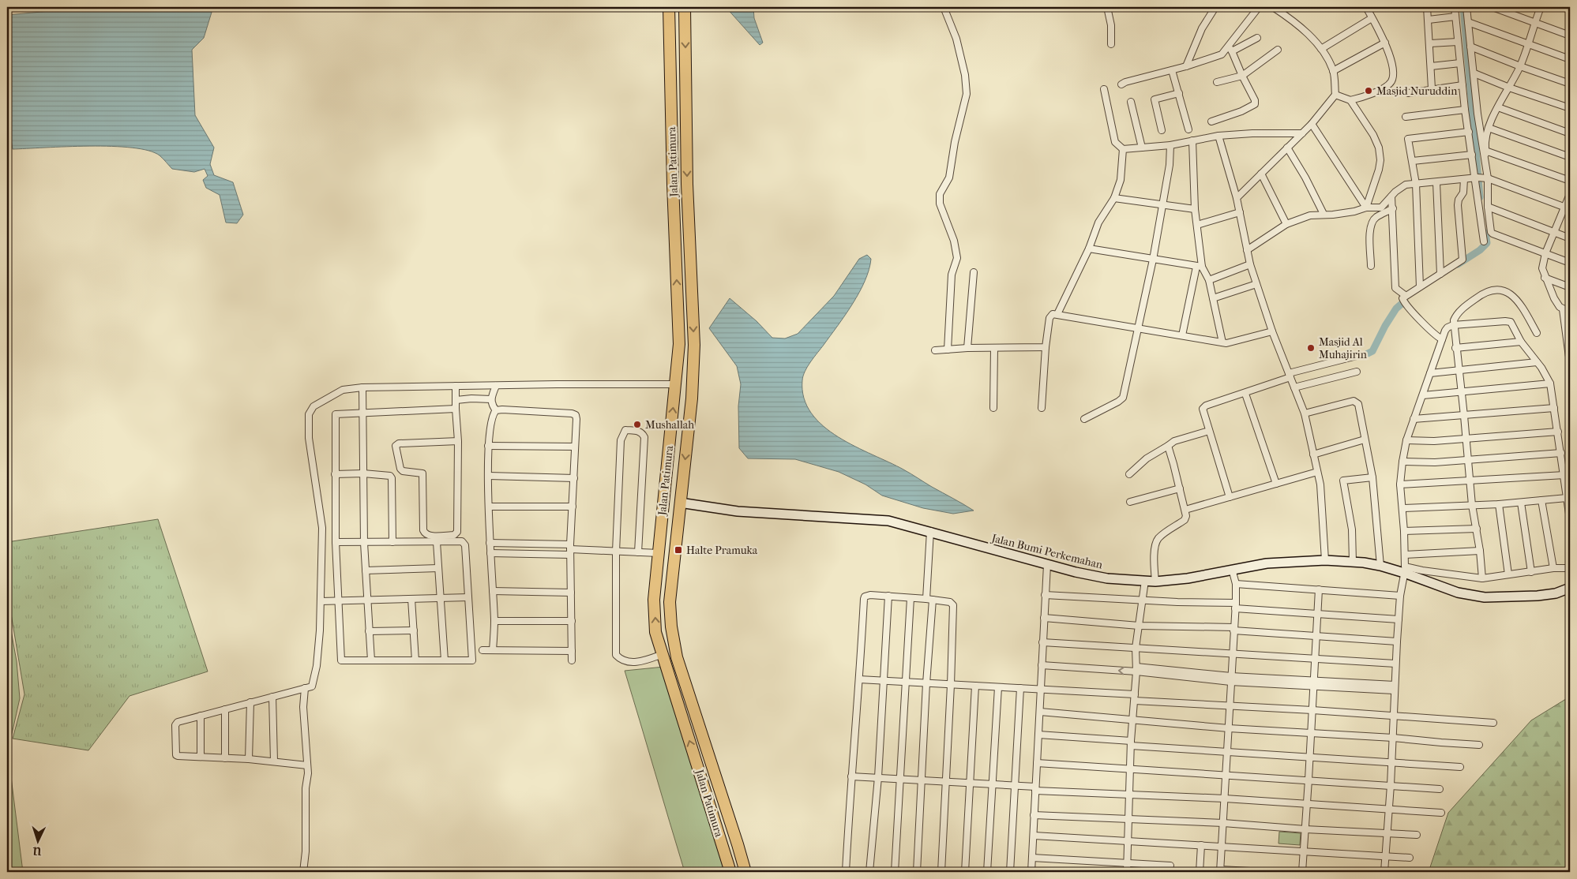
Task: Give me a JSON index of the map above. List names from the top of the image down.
{
  "streets": {
    "highway": ["Jalan Patimura"],
    "street": ["Jalan Bumi Perkemahan"]
  },
  "crossings": [
    ["Jalan Patimura", "Jalan Bumi Perkemahan"]
  ],
  "places": {
    "other": ["Masjid Nuruddin", "Masjid Al Muhajirin", "Mushallah"],
    "transit": ["Halte Pramuka"]
  },
  "north": "bottom"
}
